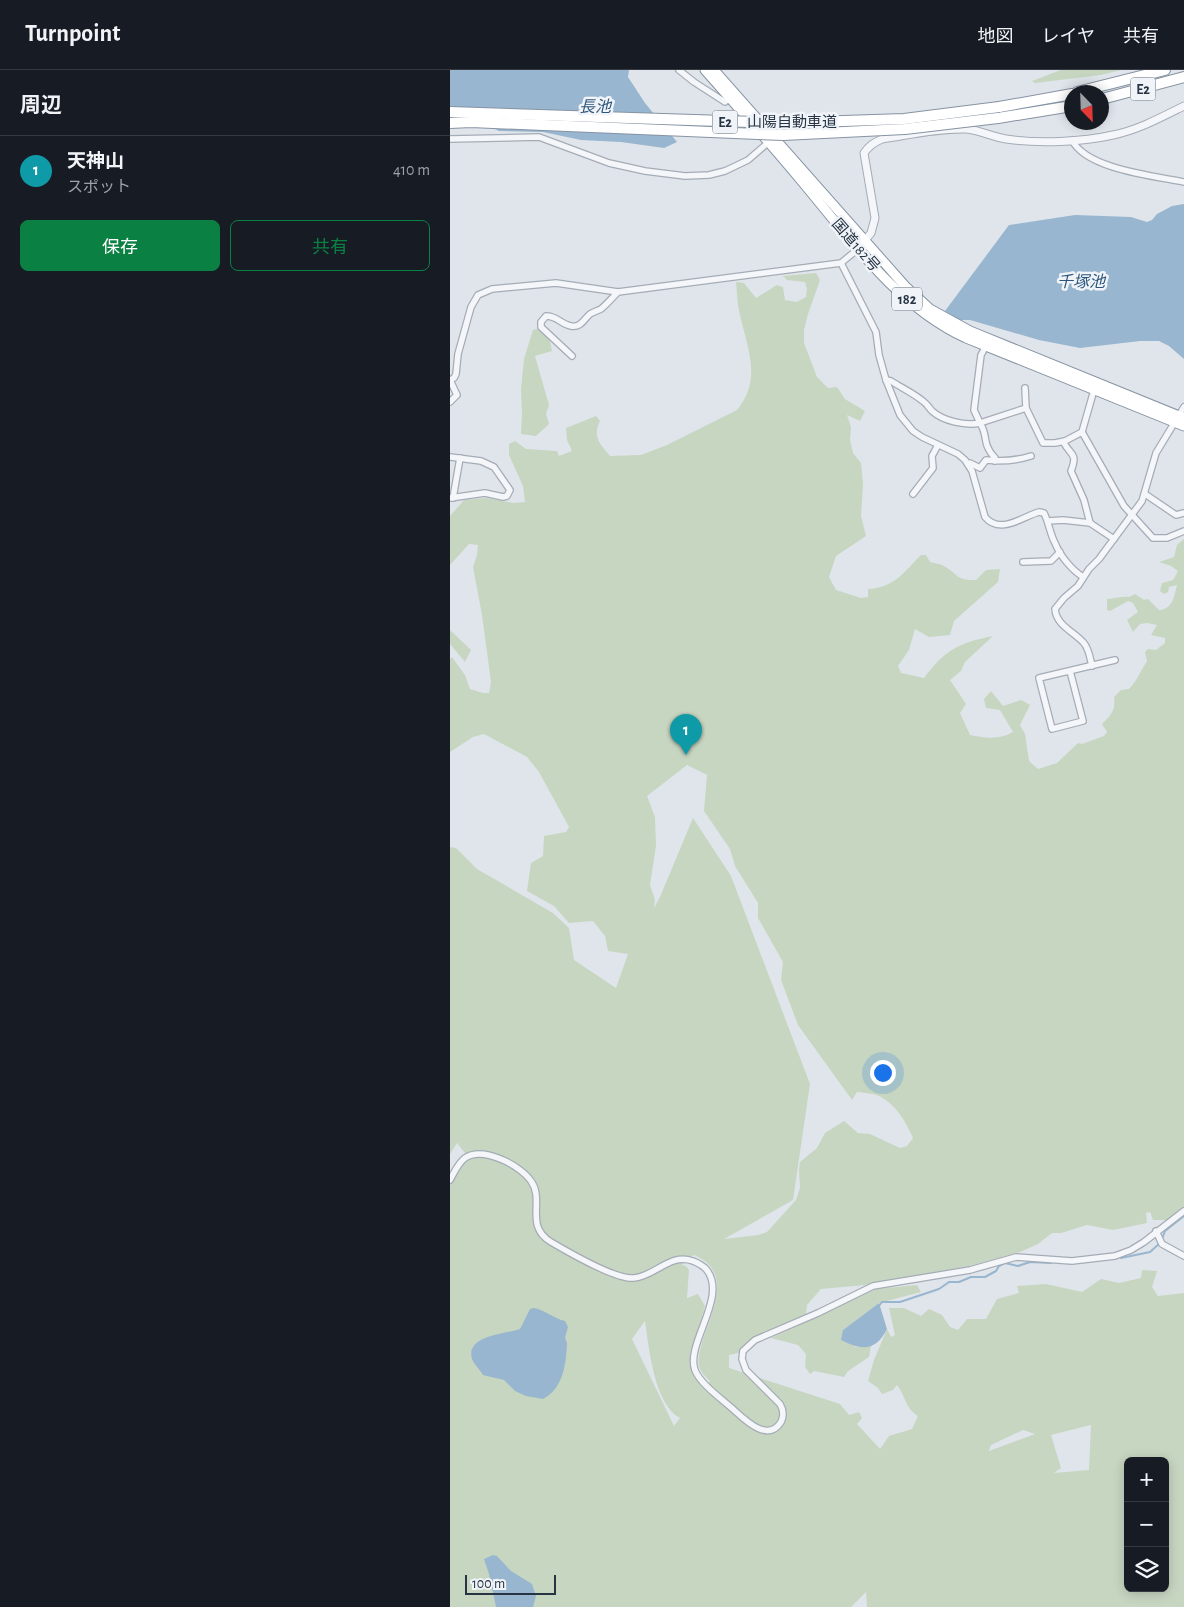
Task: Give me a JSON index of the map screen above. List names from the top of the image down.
{
  "streets": {
    "highway": [
      "E2",
      "山陽自動車道",
      "国道182号",
      "182"
    ]
  },
  "water": ["長池", "千塚池"],
  "scale_bar": "100 m",
  "north": "bottom right",
  "page": {
    "header": "Turnpoint",
    "nav": ["地図", "レイヤ", "共有"],
    "heading": "周辺",
    "list": [
      {
        "mark": "1",
        "name": "天神山",
        "note": "スポット",
        "value": "410 m"
      }
    ],
    "buttons": ["保存", "共有"],
    "pins": "1",
    "map_buttons": ["+", "−"],
    "scale": "100 m"
  }
}
